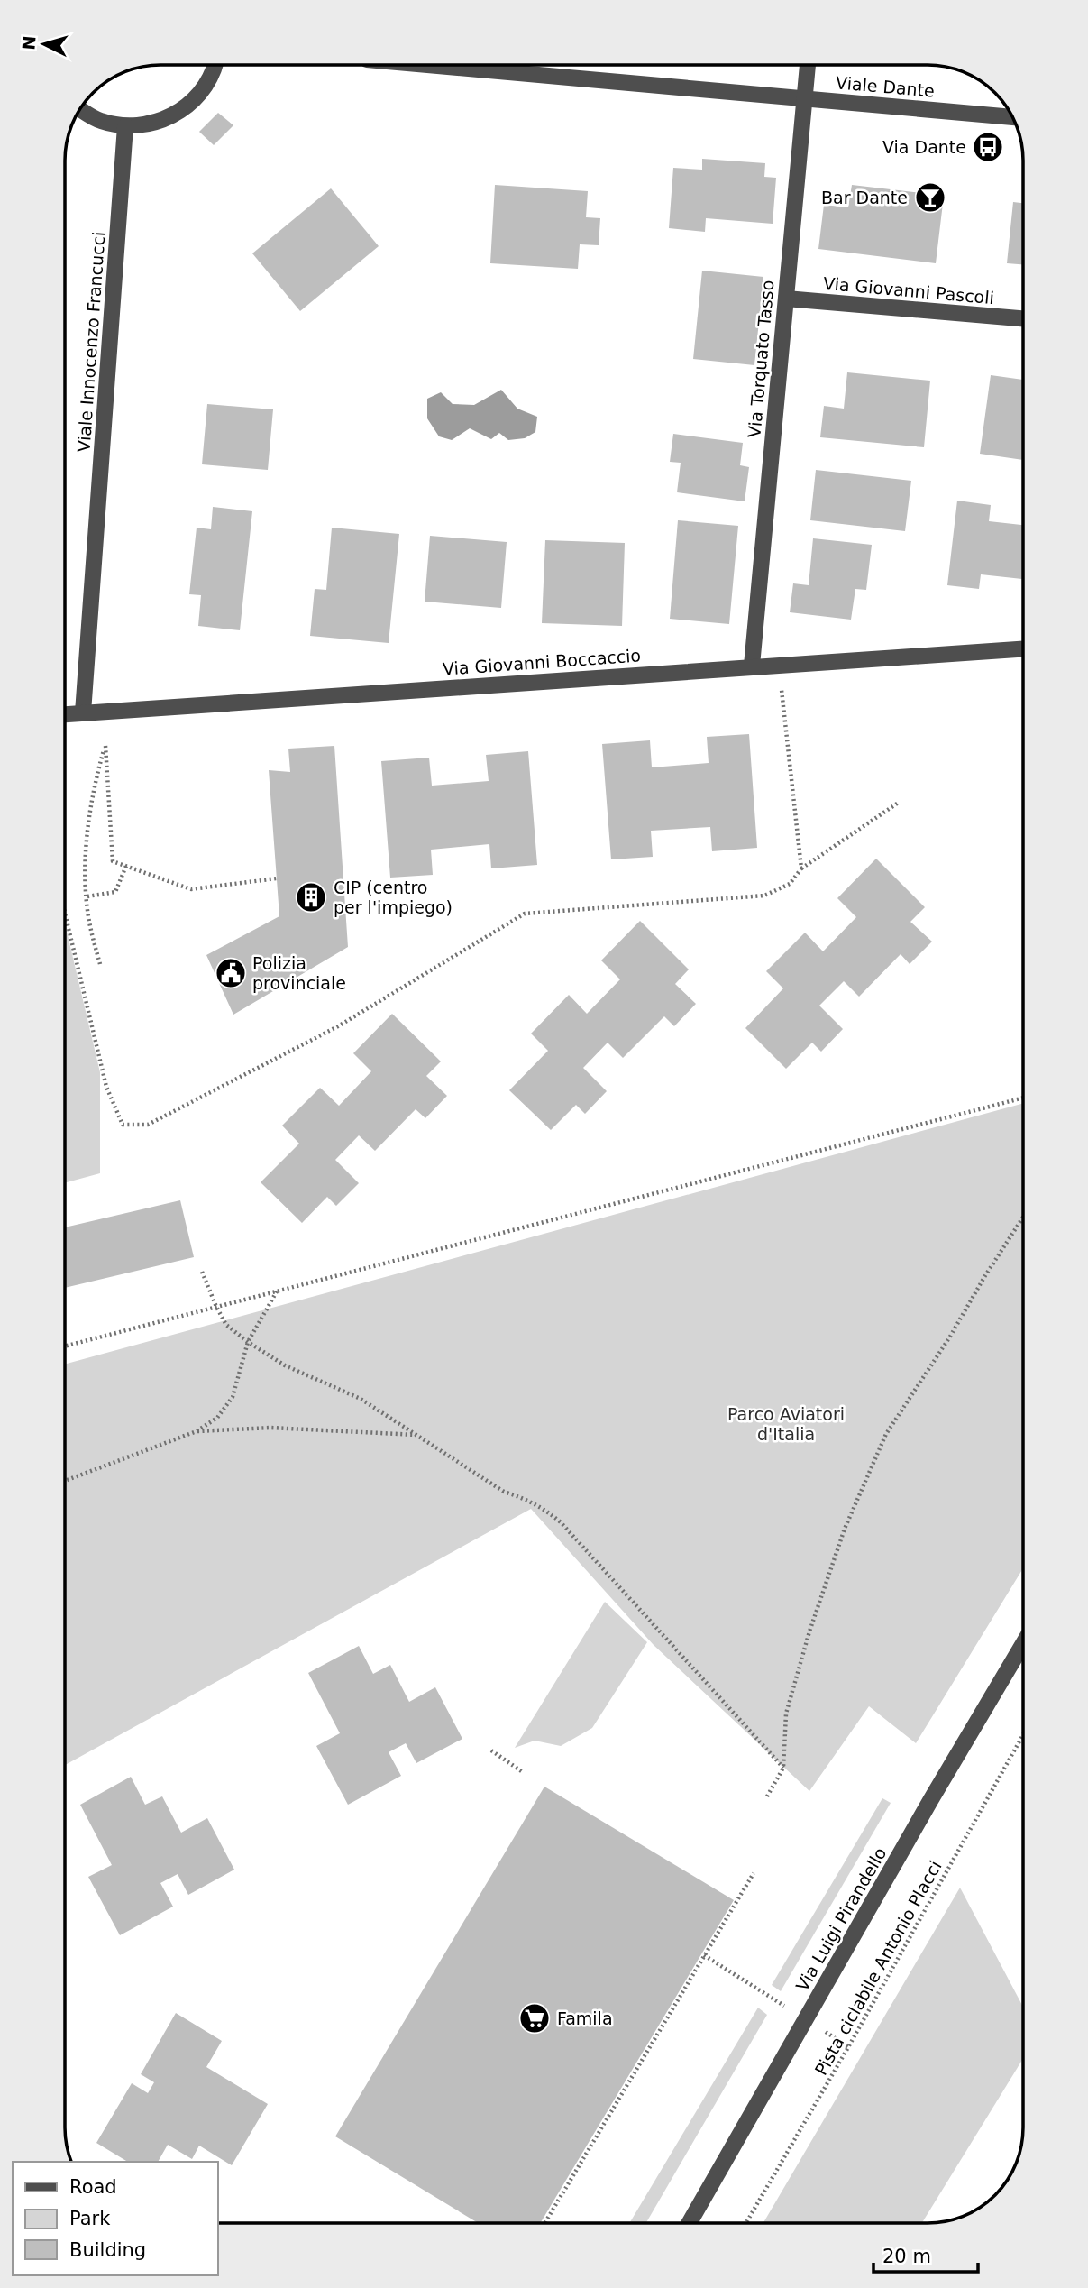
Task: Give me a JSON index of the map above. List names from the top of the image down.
{
  "streets": {
    "street": [
      "Viale Dante",
      "Via Giovanni Pascoli",
      "Viale Innocenzo Francucci",
      "Via Torquato Tasso",
      "Via Giovanni Boccaccio",
      "Via Luigi Pirandello"
    ],
    "path": ["Pista ciclabile Antonio Placci"]
  },
  "crossings": [
    ["Viale Dante", "Via Torquato Tasso"],
    ["Via Giovanni Pascoli", "Via Torquato Tasso"],
    ["Viale Innocenzo Francucci", "Via Giovanni Boccaccio"],
    ["Via Torquato Tasso", "Via Giovanni Boccaccio"]
  ],
  "parks": ["Parco Aviatori d'Italia"],
  "places": {
    "bus stop": ["Via Dante"],
    "bar": ["Bar Dante"],
    "building": ["CIP (centro per l'impiego)"],
    "public building": ["Polizia provinciale"],
    "supermarket": ["Famila"]
  },
  "legend": ["Road", "Park", "Building"],
  "scale_bar": "20 m",
  "north": "left"
}
